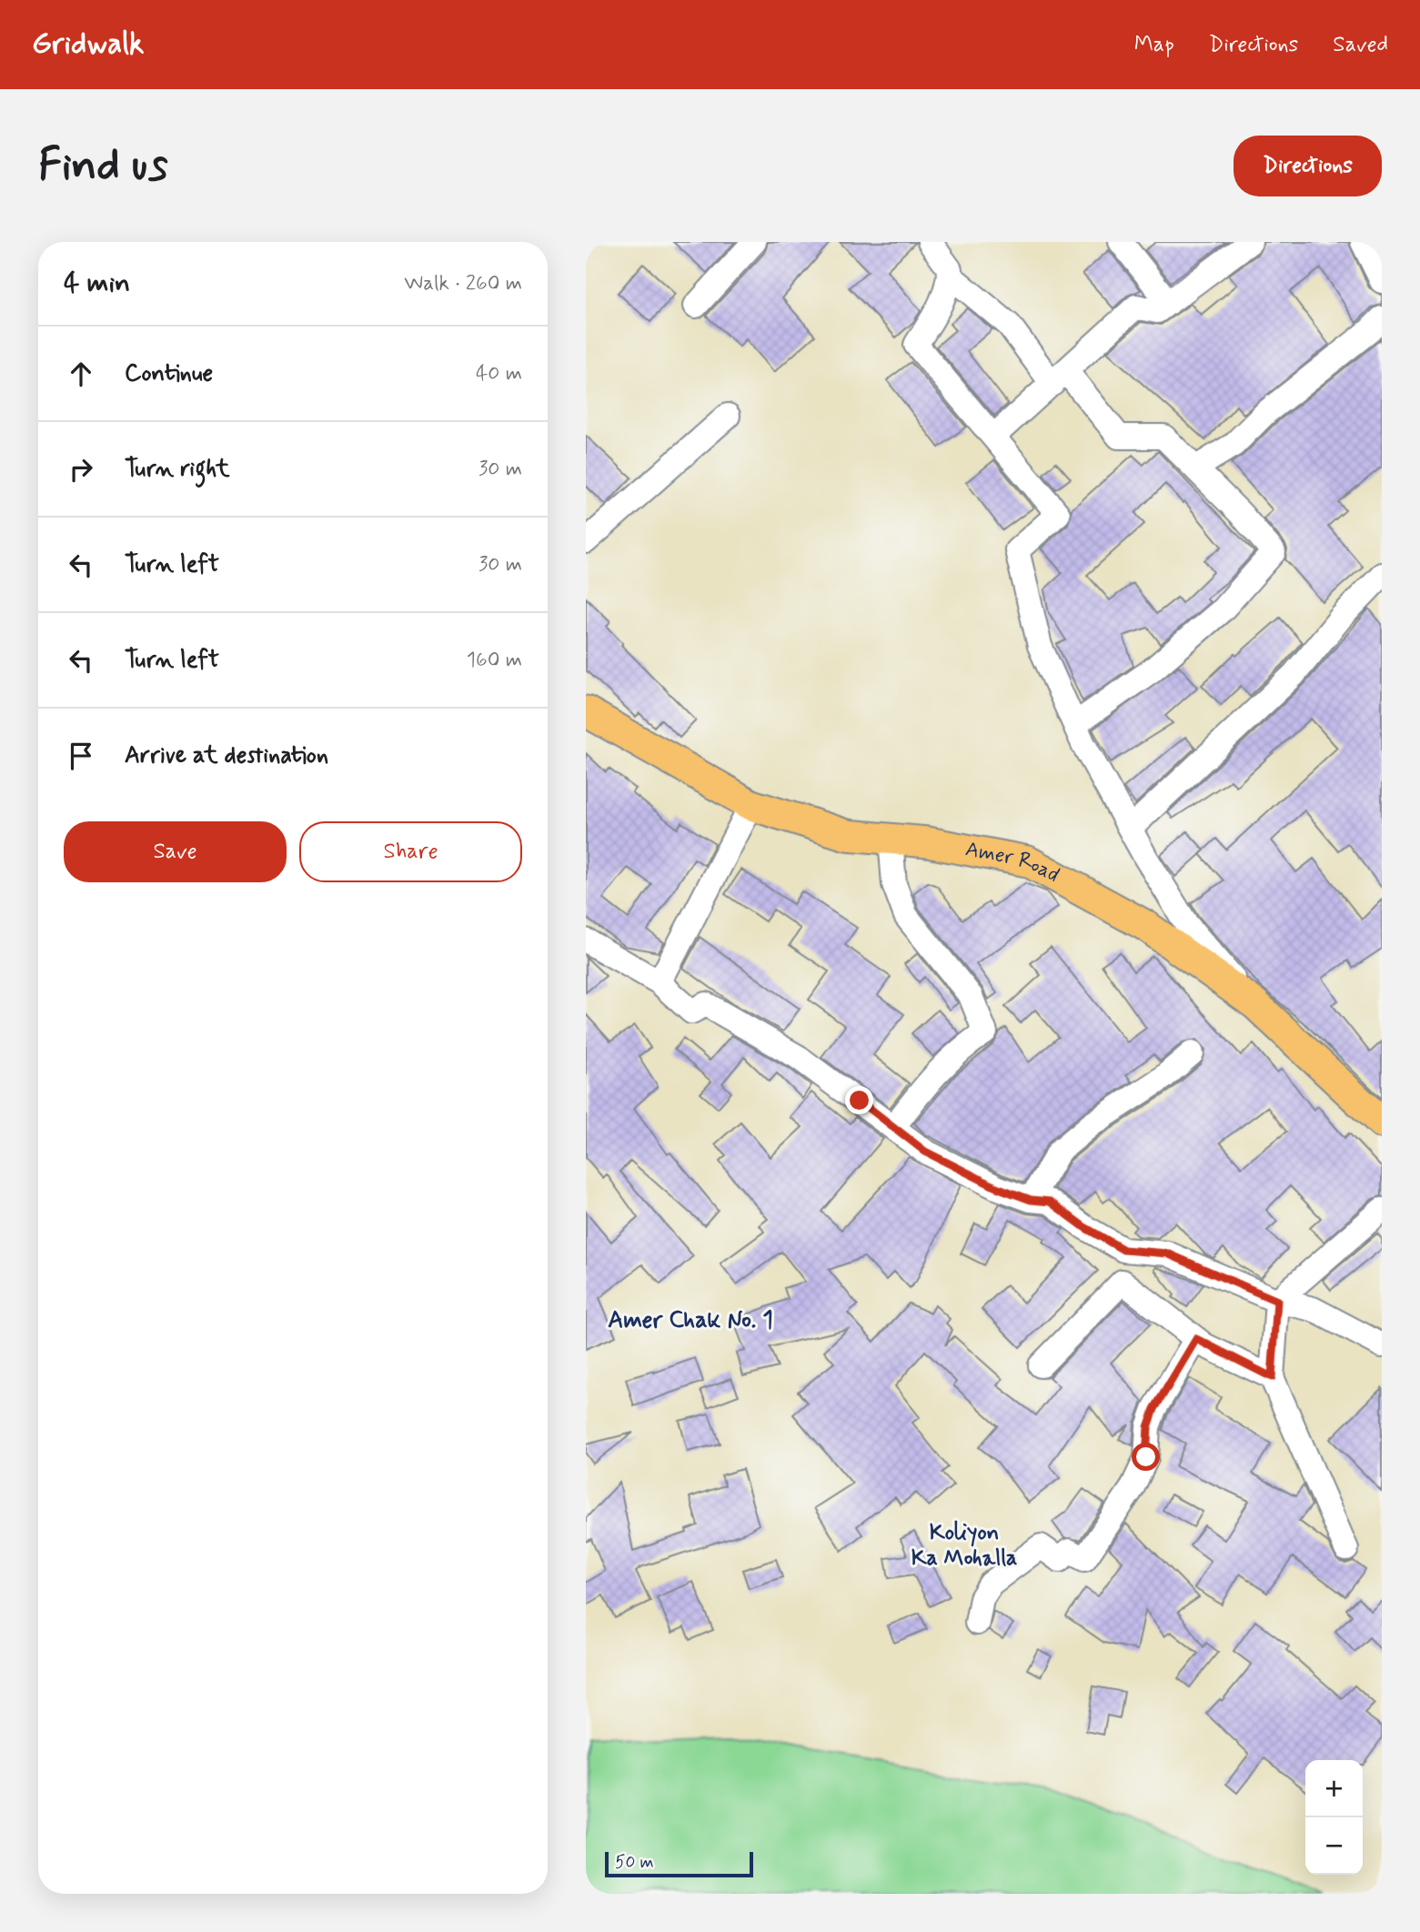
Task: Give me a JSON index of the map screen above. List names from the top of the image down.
{
  "streets": {
    "main road": ["Amer Road"]
  },
  "districts": ["Amer Chak No. 1", "Koliyon Ka Mohalla"],
  "scale_bar": "50 m",
  "page": {
    "header": "Gridwalk",
    "nav": ["Map", "Directions", "Saved"],
    "buttons": [
      "Directions",
      ["Save", "Share"]
    ],
    "title": "Find us",
    "heading": ["4 min", "Walk · 260 m"],
    "list": [
      ["Continue", "40 m"],
      ["Turn right", "30 m"],
      ["Turn left", "30 m"],
      ["Turn left", "160 m"],
      "Arrive at destination"
    ],
    "map_buttons": ["+", "−"],
    "scale": "50 m"
  }
}
